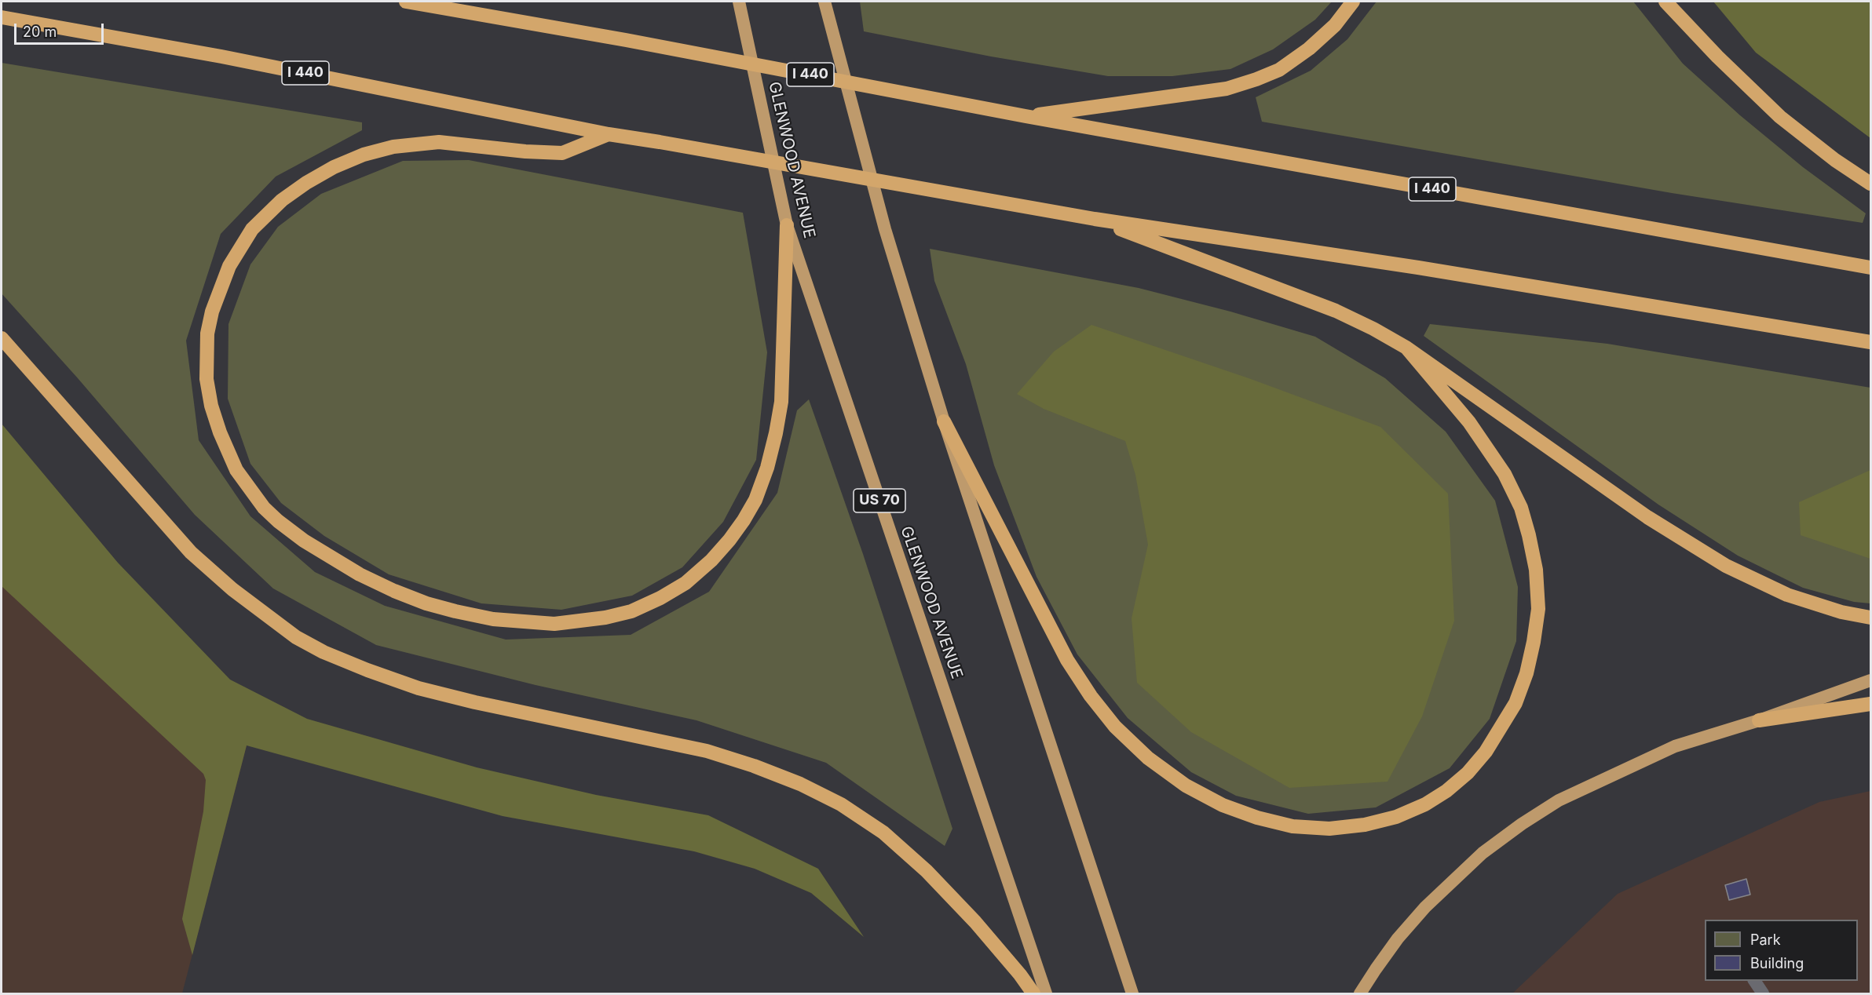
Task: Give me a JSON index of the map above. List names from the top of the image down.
{
  "streets": {
    "highway": ["I 440", "GLENWOOD AVENUE", "US 70"]
  },
  "legend": ["Park", "Building"],
  "scale_bar": "20 m"
}
